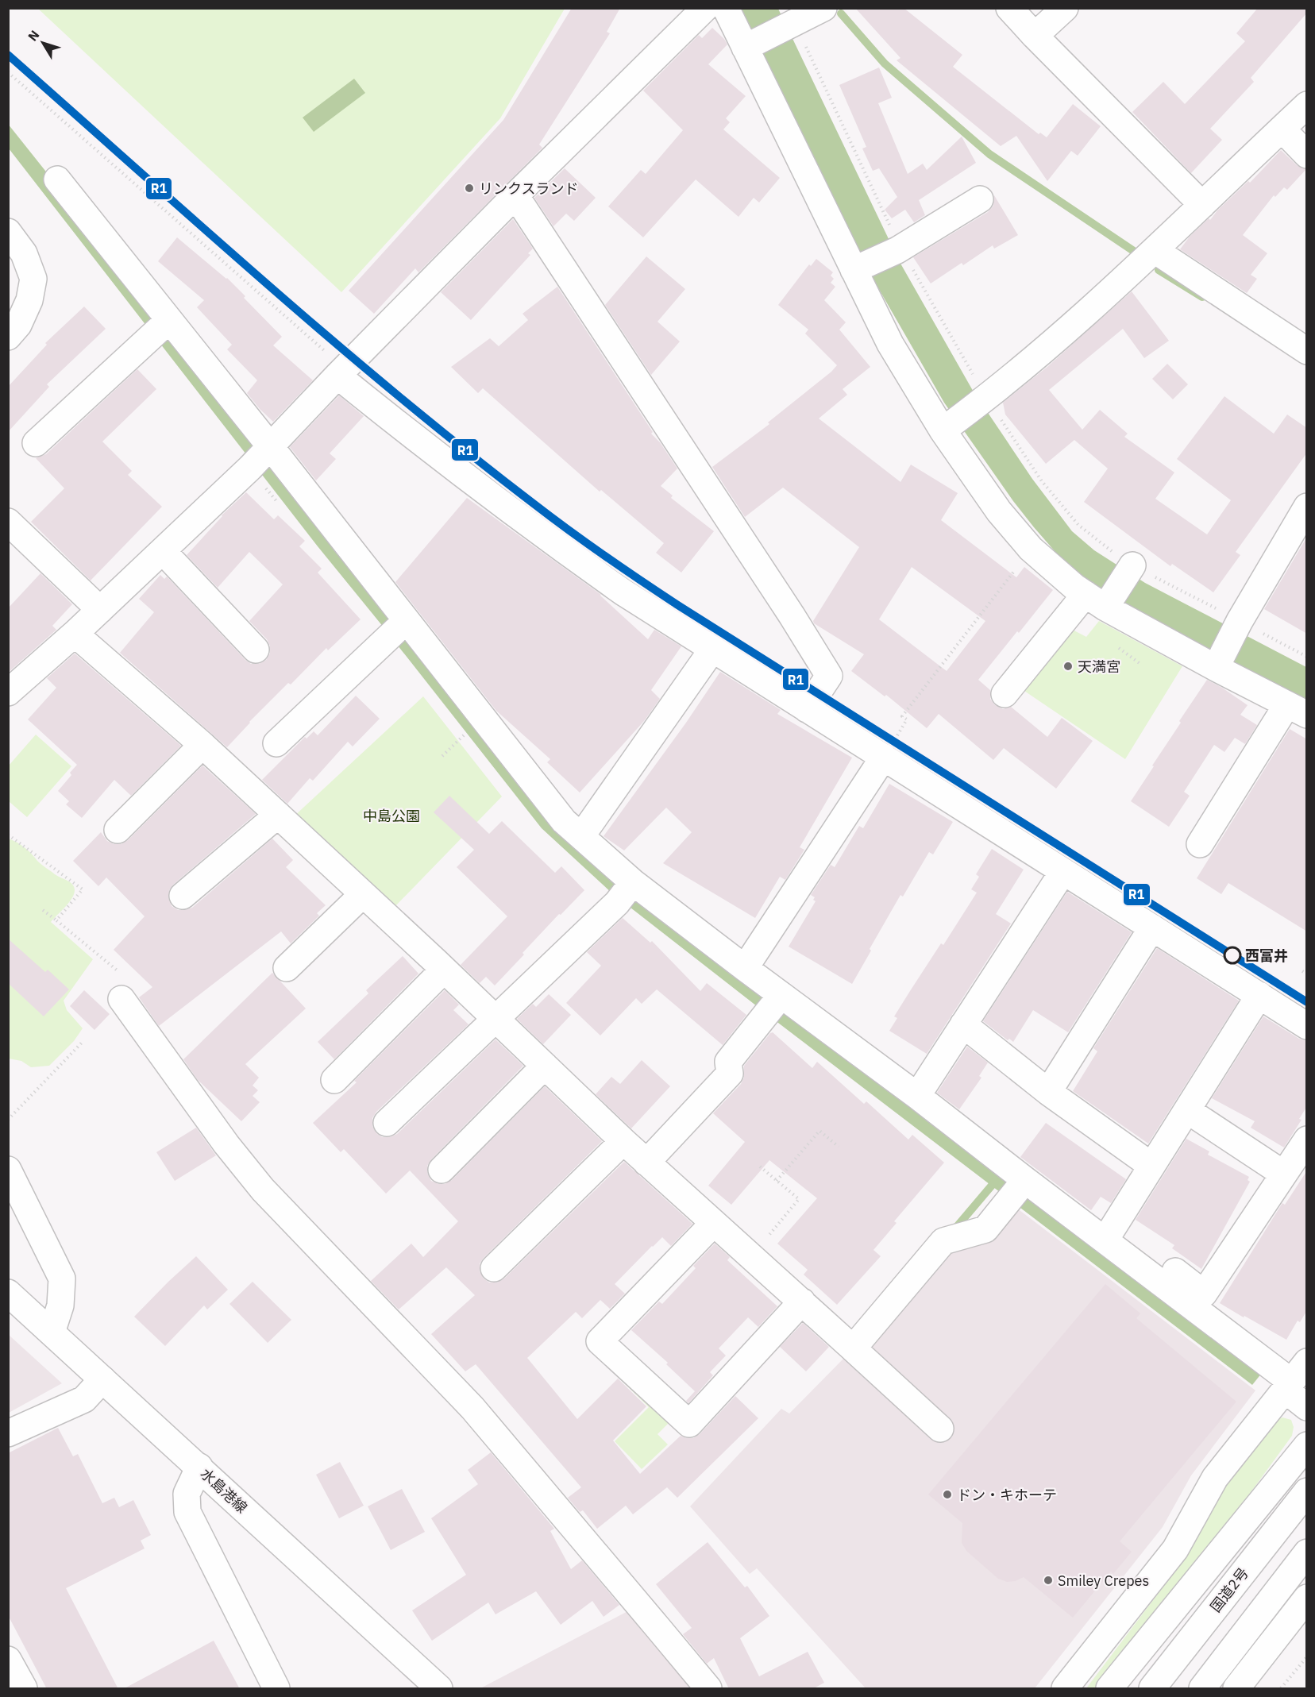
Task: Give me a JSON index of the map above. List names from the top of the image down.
{
  "streets": {
    "main road": ["水島港線", "国道2号"]
  },
  "parks": ["中島公園"],
  "places": [
    "リンクスランド",
    "天満宮",
    "西富井",
    "ドン・キホーテ",
    "Smiley Crepes"
  ],
  "lines": ["transit line R1"],
  "north": "top left"
}
